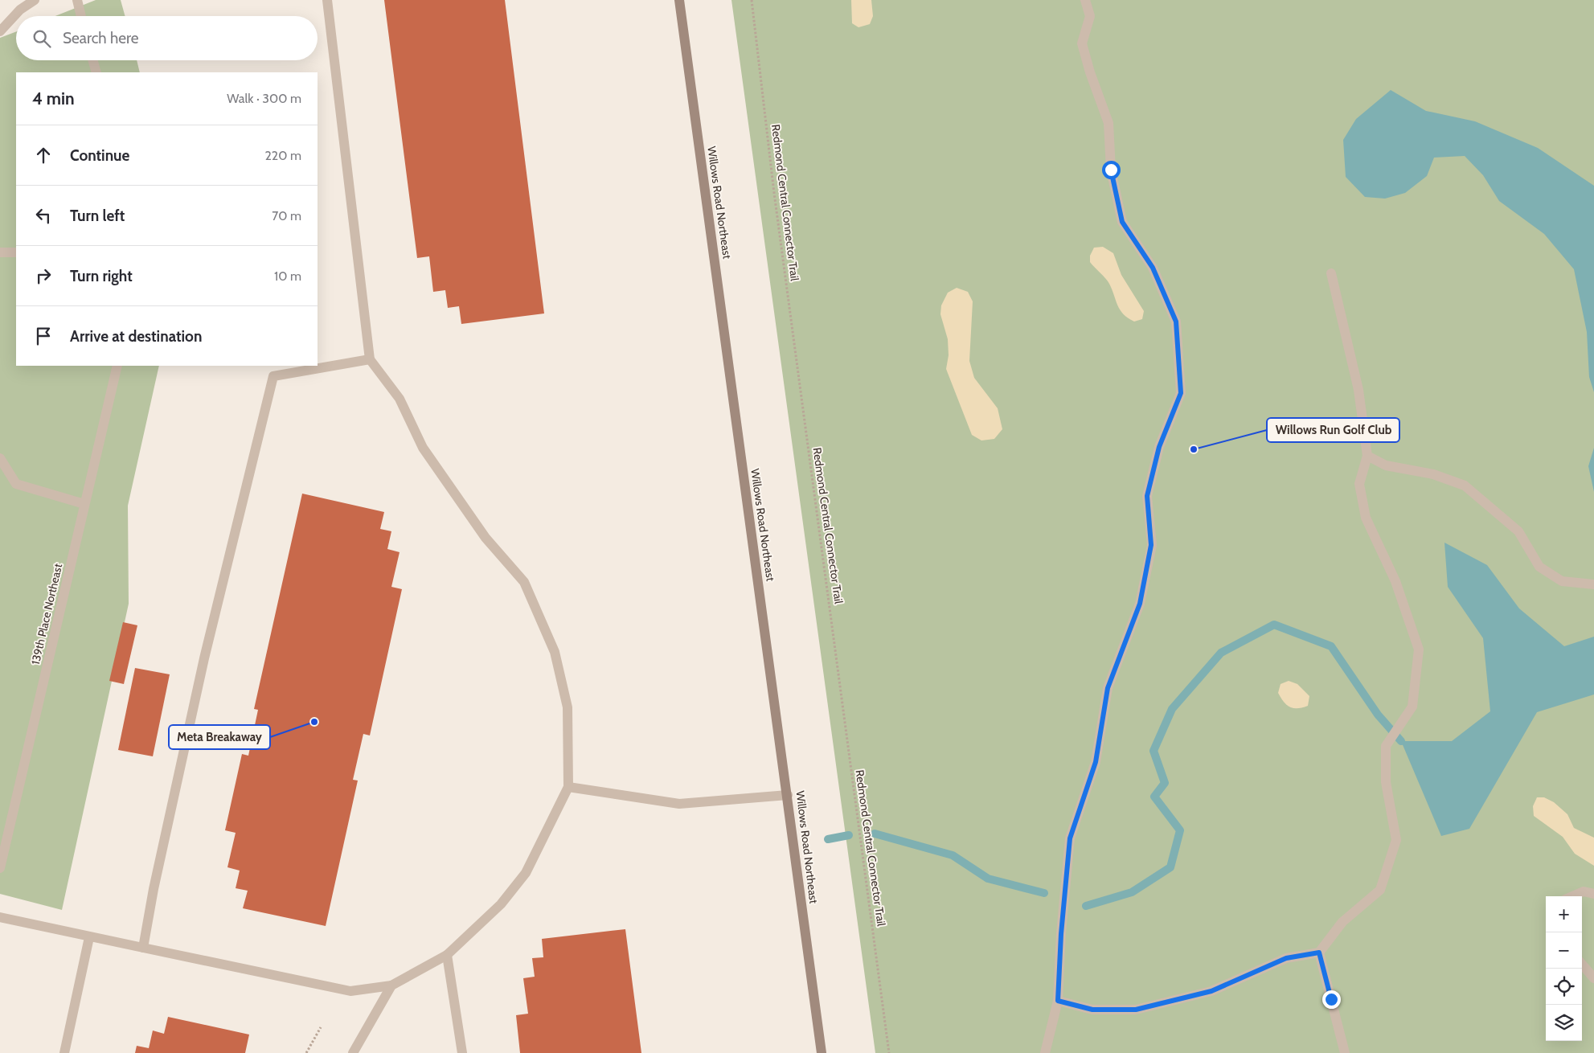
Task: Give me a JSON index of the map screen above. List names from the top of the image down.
{
  "streets": {
    "main road": ["Willows Road Northeast"],
    "street": ["139th Place Northeast"],
    "path": ["Redmond Central Connector Trail"]
  },
  "places": ["Willows Run Golf Club", "Meta Breakaway"],
  "page": {
    "search": "Search here",
    "heading": ["4 min", "Walk · 300 m"],
    "list": [
      ["Continue", "220 m"],
      ["Turn left", "70 m"],
      ["Turn right", "10 m"],
      "Arrive at destination"
    ],
    "map_buttons": ["+", "−"]
  }
}
